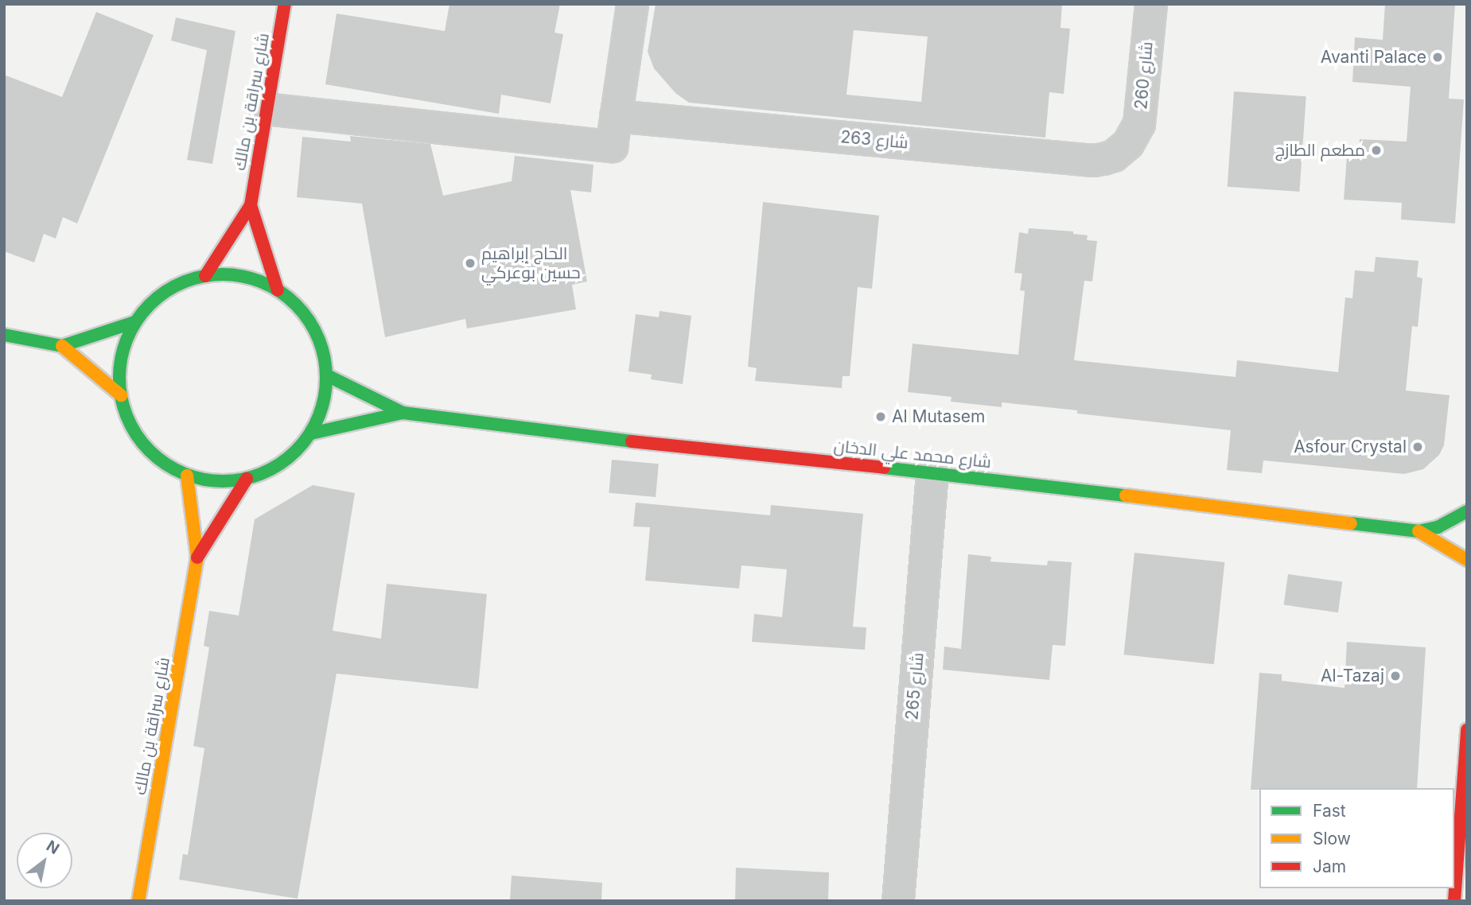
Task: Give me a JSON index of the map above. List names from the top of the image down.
{
  "streets": {
    "street": [
      "شارع 260",
      "شارع سراقة بن مالك",
      "شارع 263",
      "شارع محمد علي الدخان",
      "شارع 265"
    ]
  },
  "crossings": [
    ["شارع 260", "شارع 263"],
    ["شارع محمد علي الدخان", "شارع 265"]
  ],
  "places": [
    "Avanti Palace",
    "مطعم الطازج",
    "الحاج إبراهيم حسين بوعركي",
    "Al Mutasem",
    "Asfour Crystal",
    "Al-Tazaj"
  ],
  "legend": ["Fast", "Slow", "Jam"],
  "north": "top right"
}
